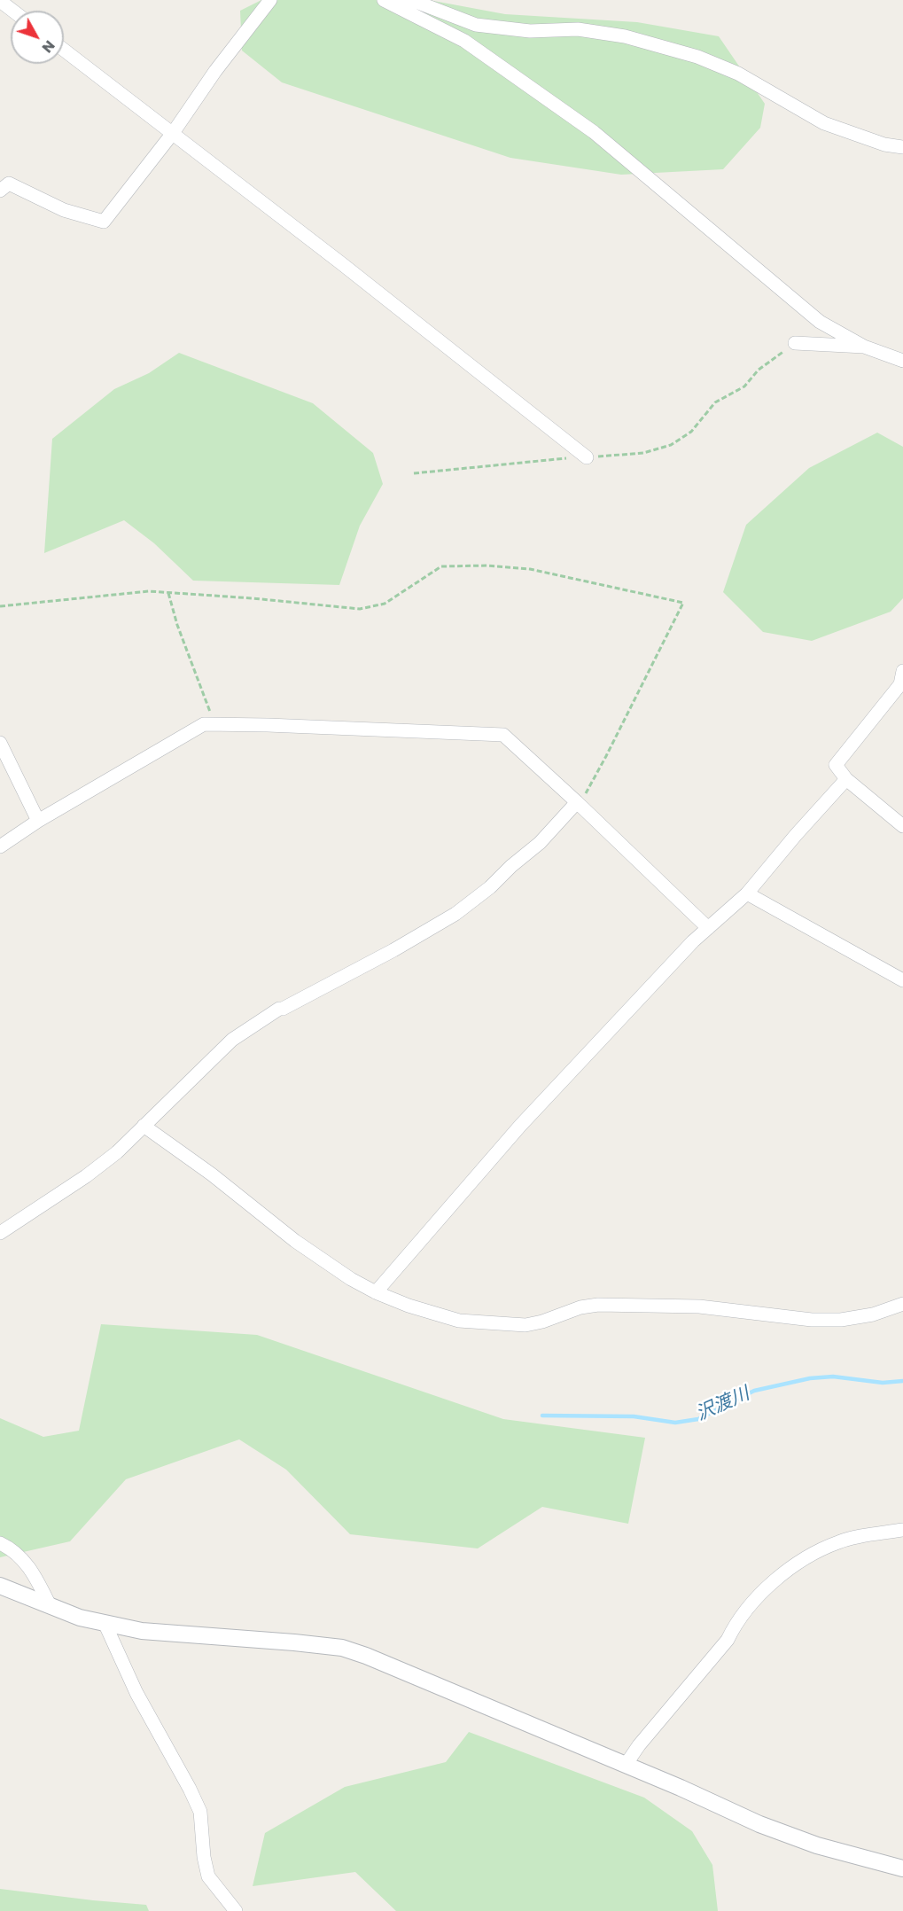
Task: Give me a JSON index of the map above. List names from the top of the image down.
{
  "water": ["沢渡川"],
  "north": "bottom right"
}
